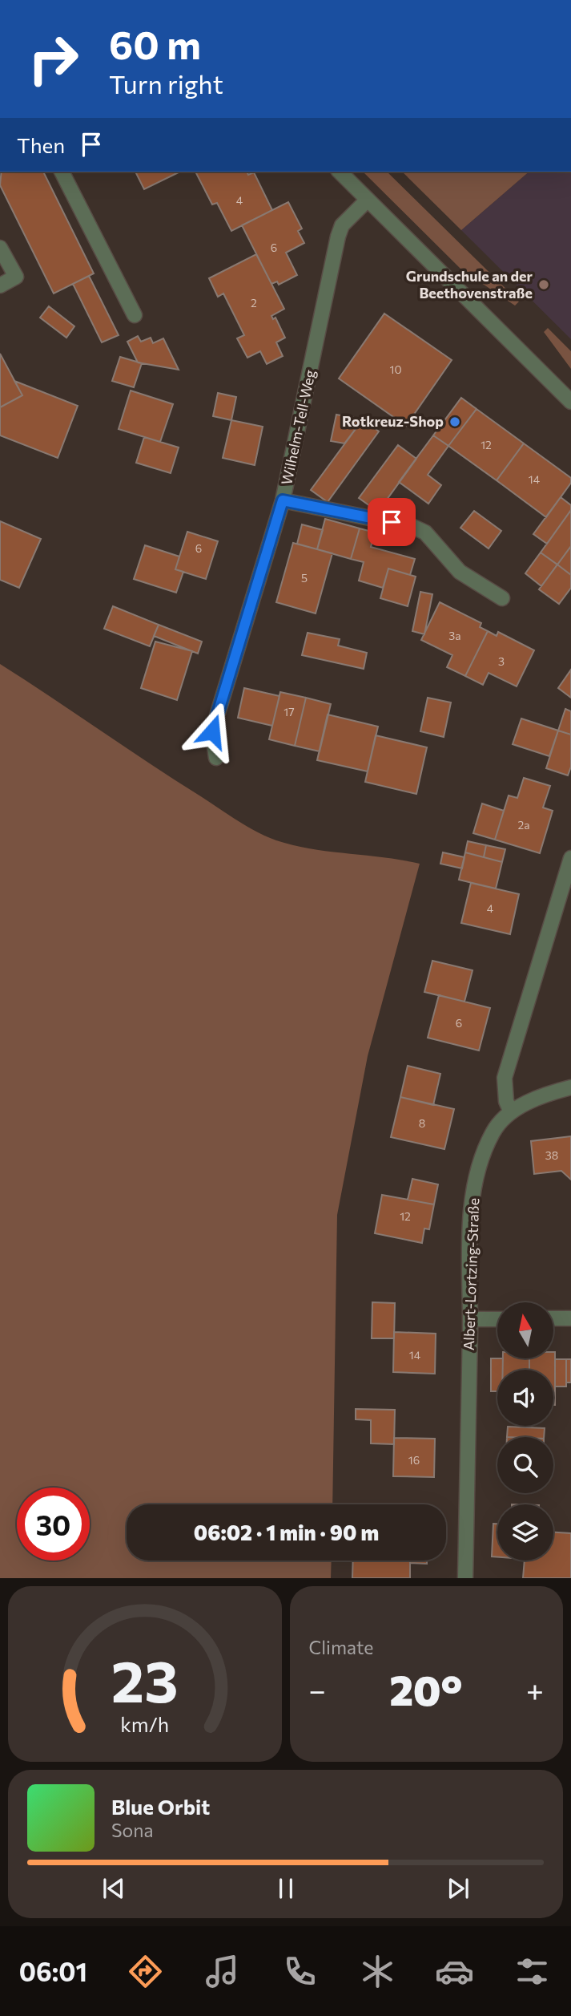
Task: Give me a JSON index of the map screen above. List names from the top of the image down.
{
  "streets": {
    "street": ["Wilhelm-Tell-Weg", "Albert-Lortzing-Straße"]
  },
  "places": ["Grundschule an der Beethovenstraße", "Rotkreuz-Shop"],
  "house_numbers": [
    "4",
    "6",
    "2",
    "10",
    "12",
    "14",
    "6",
    "5",
    "3a",
    "3",
    "17",
    "2a",
    "4",
    "6",
    "8",
    "38",
    "12",
    "14",
    "16"
  ],
  "north": "top",
  "page": {
    "turn": ["60 m", "Turn right"],
    "then": "Then",
    "limit": "30",
    "trip": "06:02 · 1 min · 90 m",
    "tile": "Climate",
    "heat": ["−", "20°", "+"],
    "song": ["Blue Orbit", "Sona"],
    "tabs": "06:01",
    "gauge": ["23", "km/h"]
  }
}
